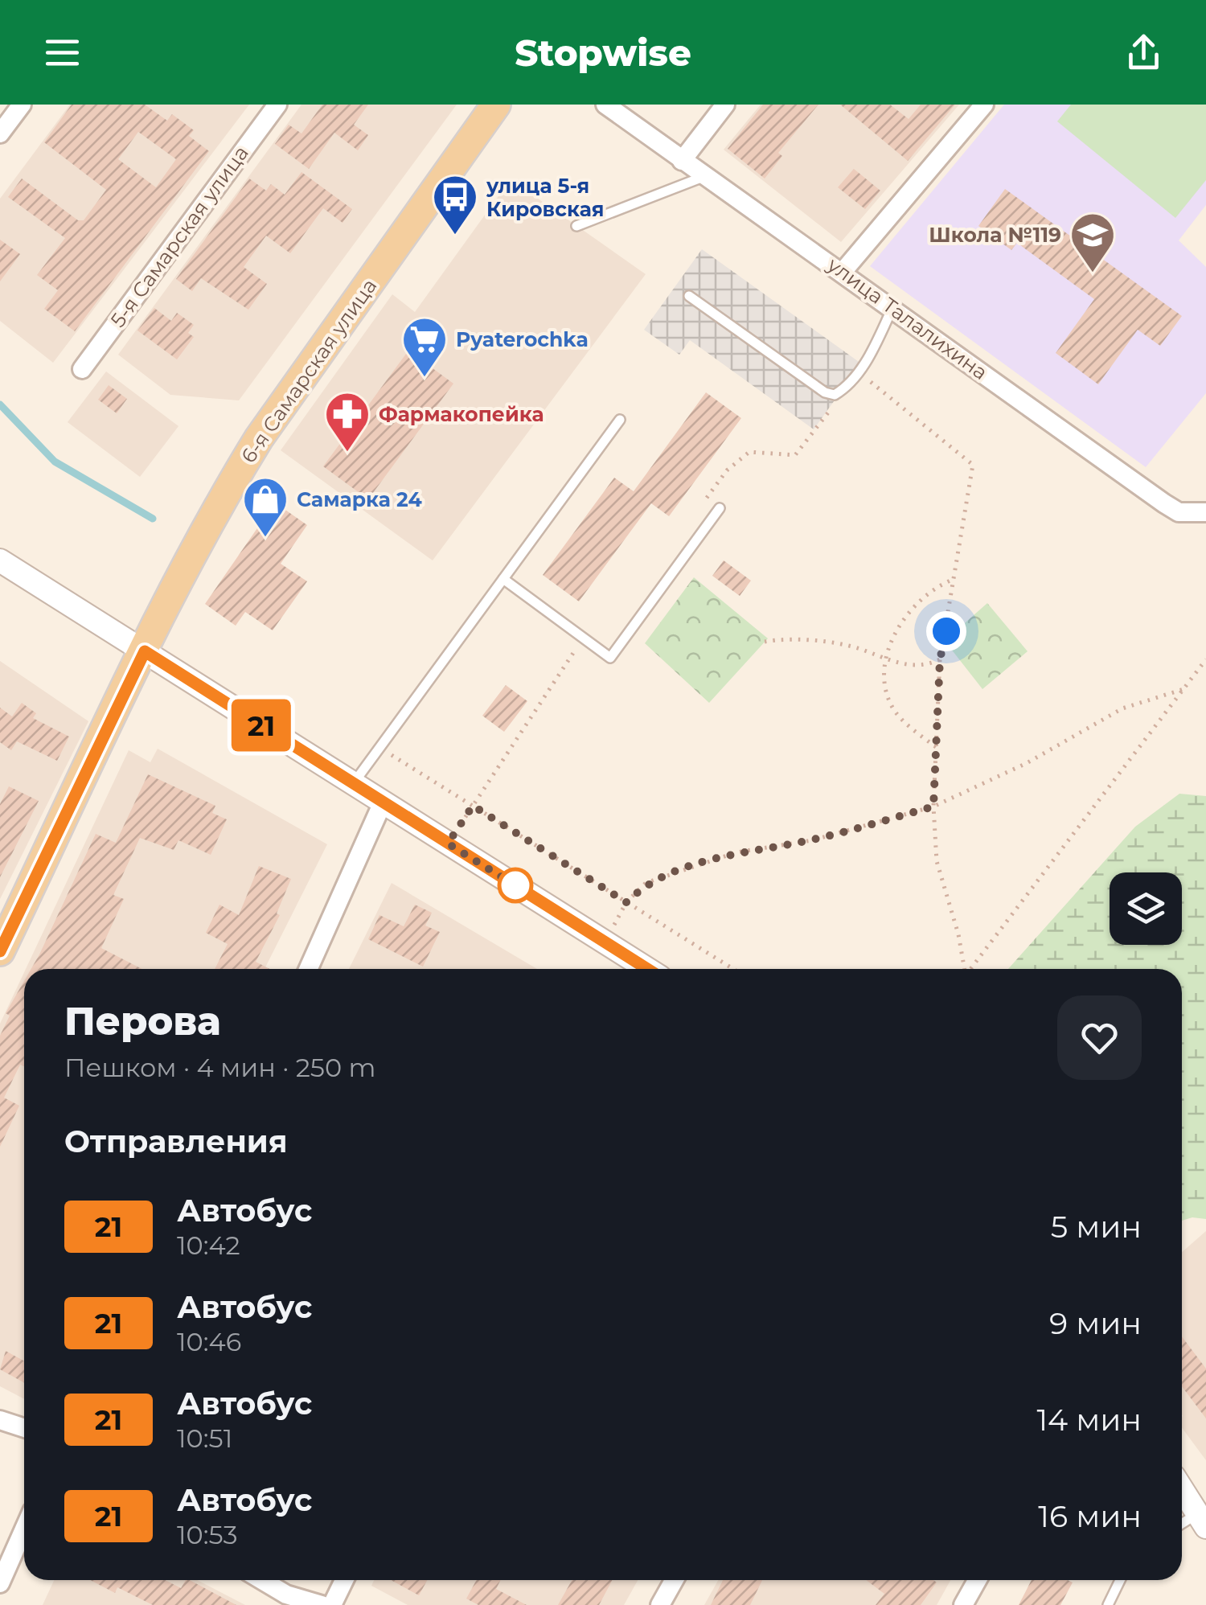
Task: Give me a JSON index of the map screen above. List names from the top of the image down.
{
  "streets": {
    "main road": ["6-я Самарская улица"],
    "street": ["5-я Самарская улица", "улица Талалихина"]
  },
  "places": {
    "bus stop": ["улица 5-я Кировская"],
    "school or university": ["Школа №119"],
    "supermarket": ["Pyaterochka"],
    "pharmacy": ["Фармакопейка"],
    "shop": ["Самарка 24"]
  },
  "lines": ["bus line 21"],
  "page": {
    "header": "Stopwise",
    "on_map": "21",
    "heading": [
      ["Перова", "Пешком · 4 мин · 250 m"],
      "Отправления"
    ],
    "list": [
      {
        "mark": "21",
        "name": "Автобус",
        "note": "10:42",
        "value": "5 мин"
      },
      {
        "mark": "21",
        "name": "Автобус",
        "note": "10:46",
        "value": "9 мин"
      },
      {
        "mark": "21",
        "name": "Автобус",
        "note": "10:51",
        "value": "14 мин"
      },
      {
        "mark": "21",
        "name": "Автобус",
        "note": "10:53",
        "value": "16 мин"
      }
    ]
  }
}
